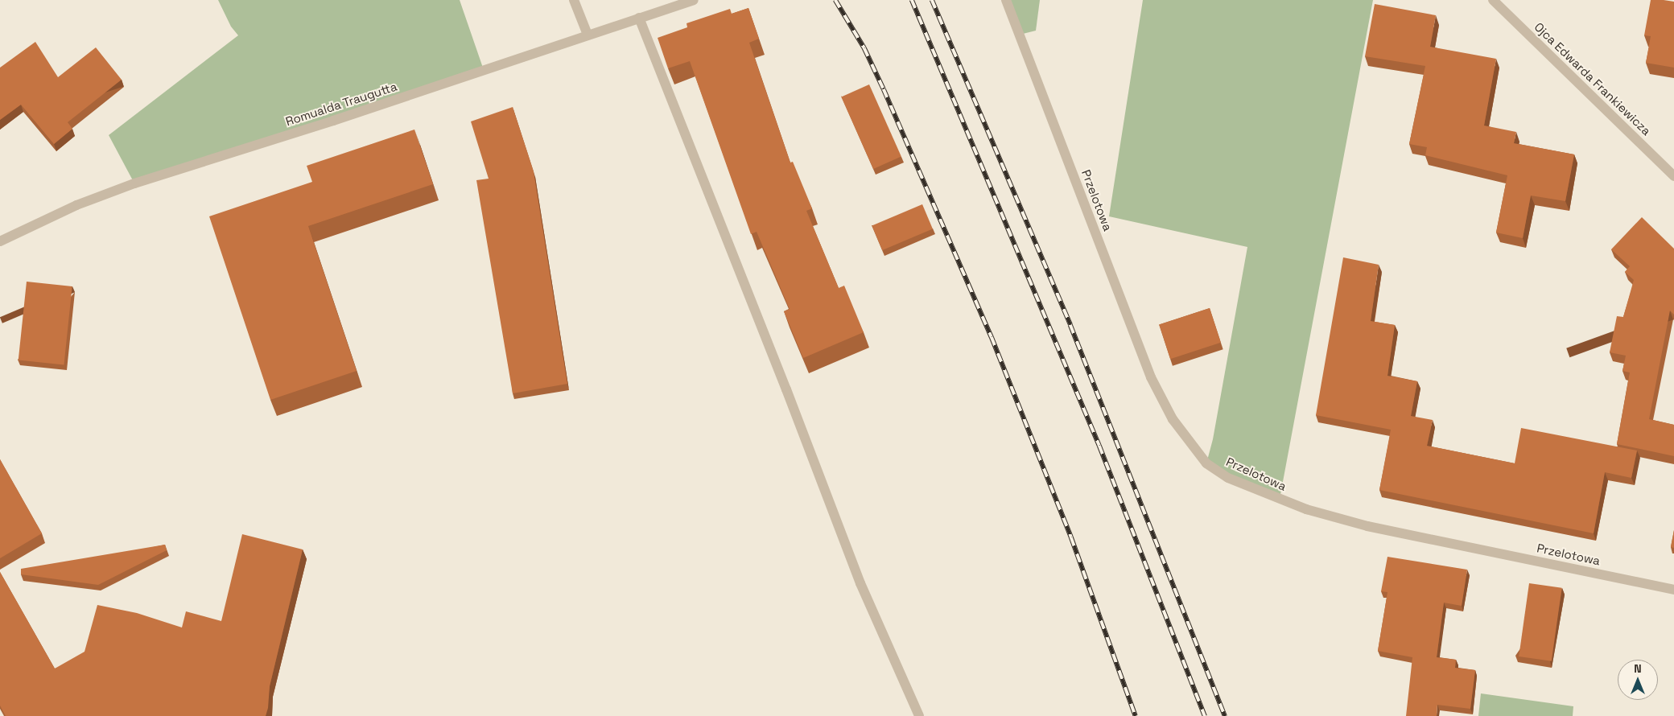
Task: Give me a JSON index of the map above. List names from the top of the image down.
{
  "streets": {
    "street": ["Ojca Edwarda Frankiewicza", "Romualda Traugutta", "Przelotowa"]
  },
  "north": "top"
}
